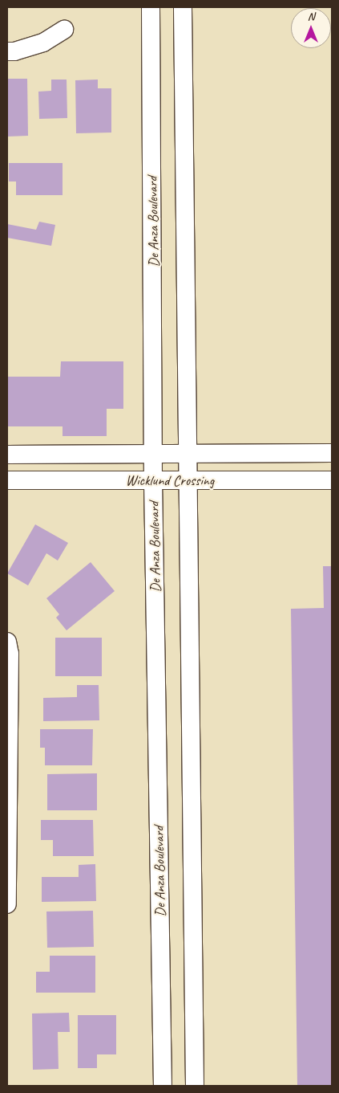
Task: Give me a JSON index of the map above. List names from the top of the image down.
{
  "streets": {
    "street": ["De Anza Boulevard", "Wicklund Crossing"]
  },
  "crossings": [
    ["De Anza Boulevard", "Wicklund Crossing"]
  ],
  "north": "top"
}
